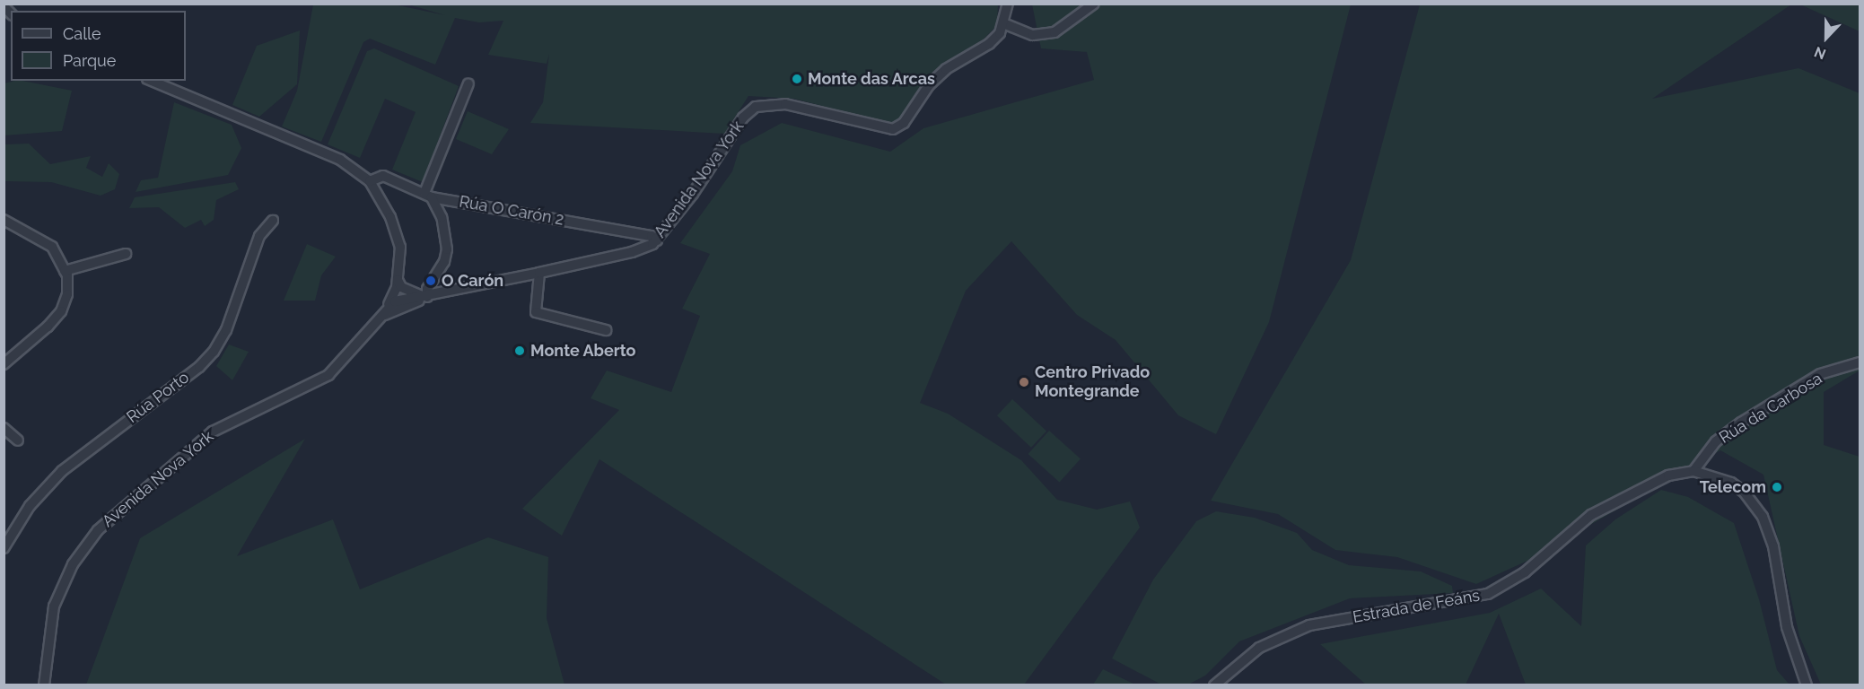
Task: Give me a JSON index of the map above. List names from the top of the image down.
{
  "streets": {
    "street": [
      "Avenida Nova York",
      "Rúa O Carón 2",
      "Rúa Porto",
      "Rúa da Carbosa",
      "Estrada de Feáns"
    ]
  },
  "crossings": [
    ["Avenida Nova York", "Rúa O Carón 2"],
    ["Rúa da Carbosa", "Estrada de Feáns"]
  ],
  "places": [
    "Monte das Arcas",
    "O Carón",
    "Monte Aberto",
    "Centro Privado Montegrande",
    "Telecom"
  ],
  "legend": ["Calle", "Parque"],
  "north": "bottom"
}
